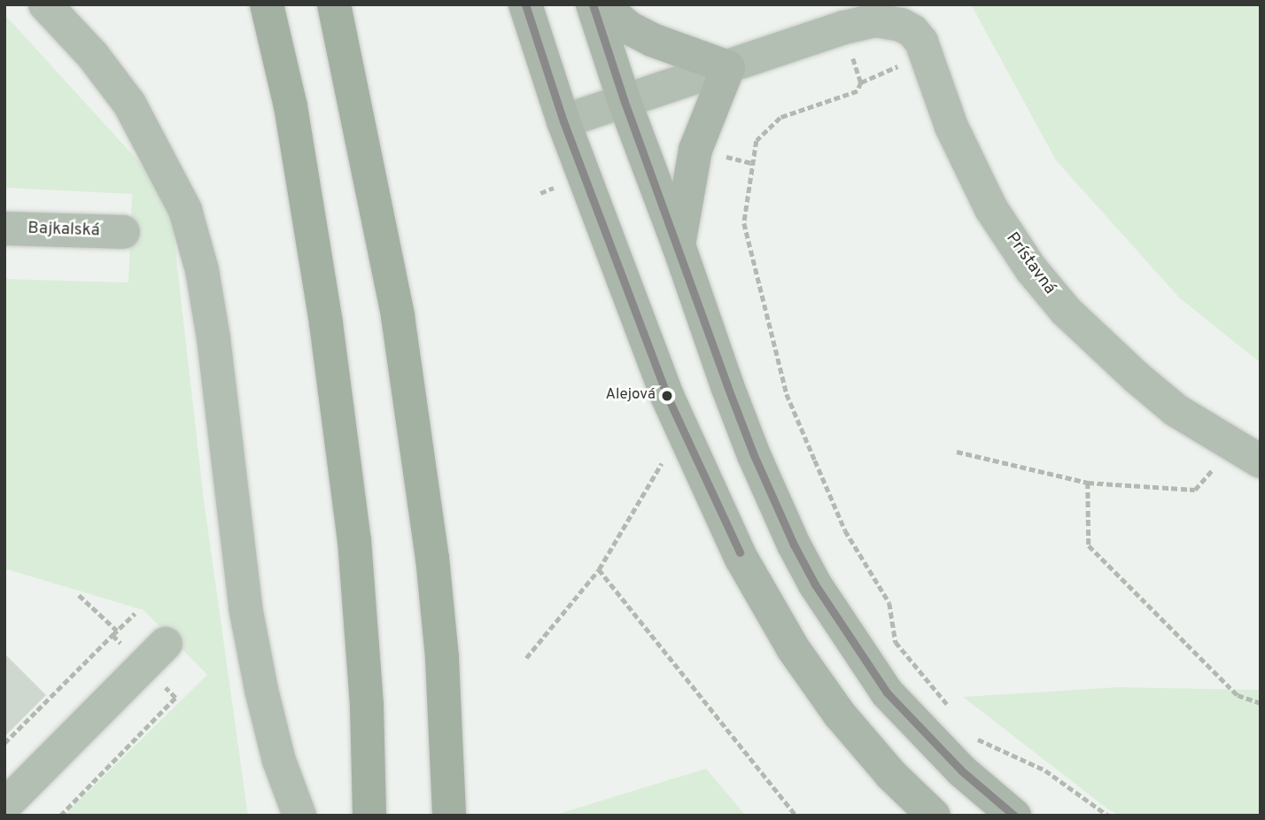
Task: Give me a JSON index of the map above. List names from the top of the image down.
{
  "streets": {
    "street": ["Bajkalská", "Prístavná"]
  },
  "places": ["Alejová"]
}
